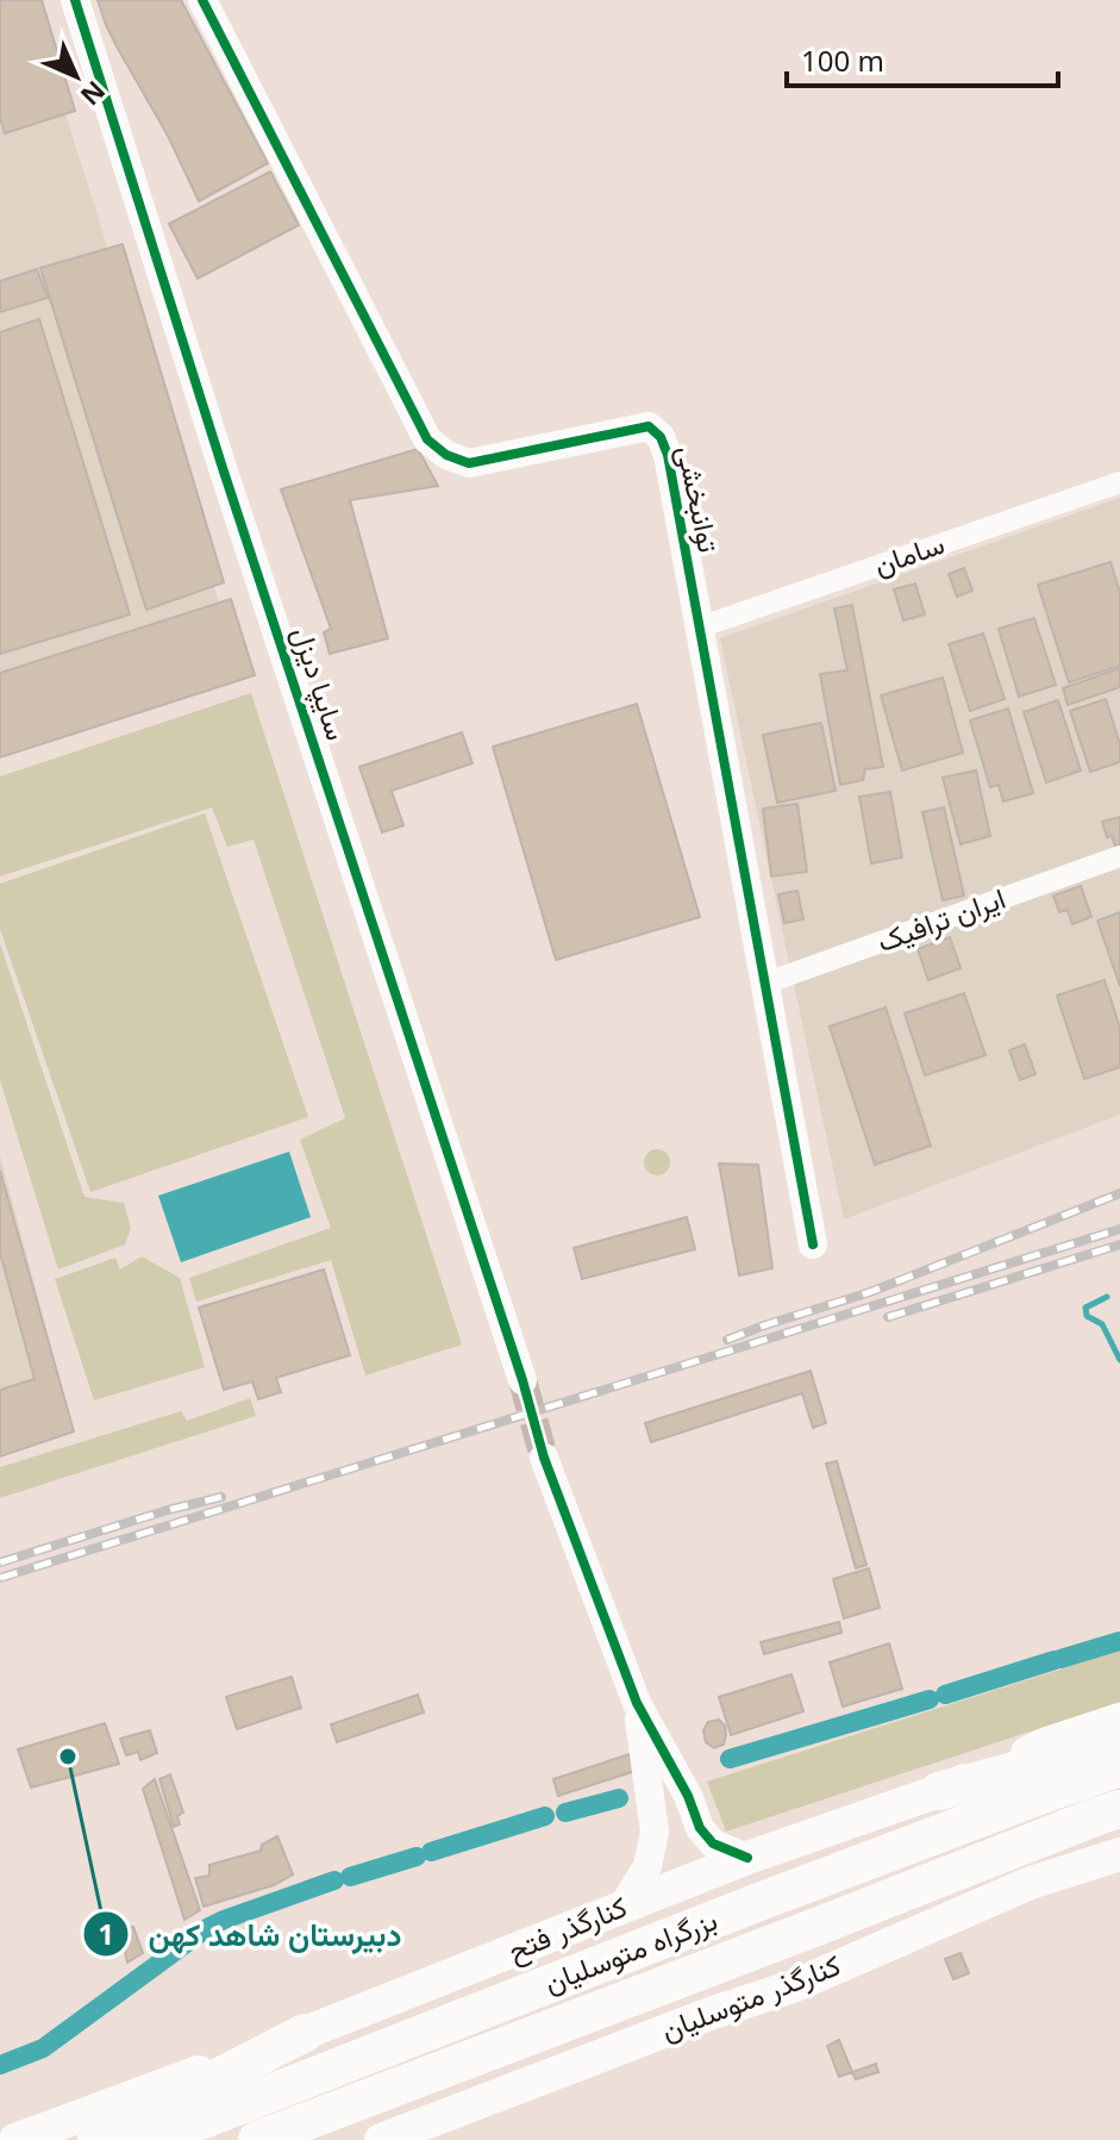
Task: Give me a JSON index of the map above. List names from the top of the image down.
{
  "streets": {
    "highway": ["بزرگراه متوسلیان"],
    "main road": ["کنارگذر فتح", "کنارگذر متوسلیان"],
    "street": [
      "توانبخشی",
      "سامان",
      "سایپا دیزل",
      "ایران ترافیک"
    ]
  },
  "crossings": [
    ["توانبخشی", "سامان"],
    ["توانبخشی", "ایران ترافیک"]
  ],
  "places": ["دبیرستان شاهد کهن"],
  "scale_bar": "100 m",
  "north": "bottom right"
}
